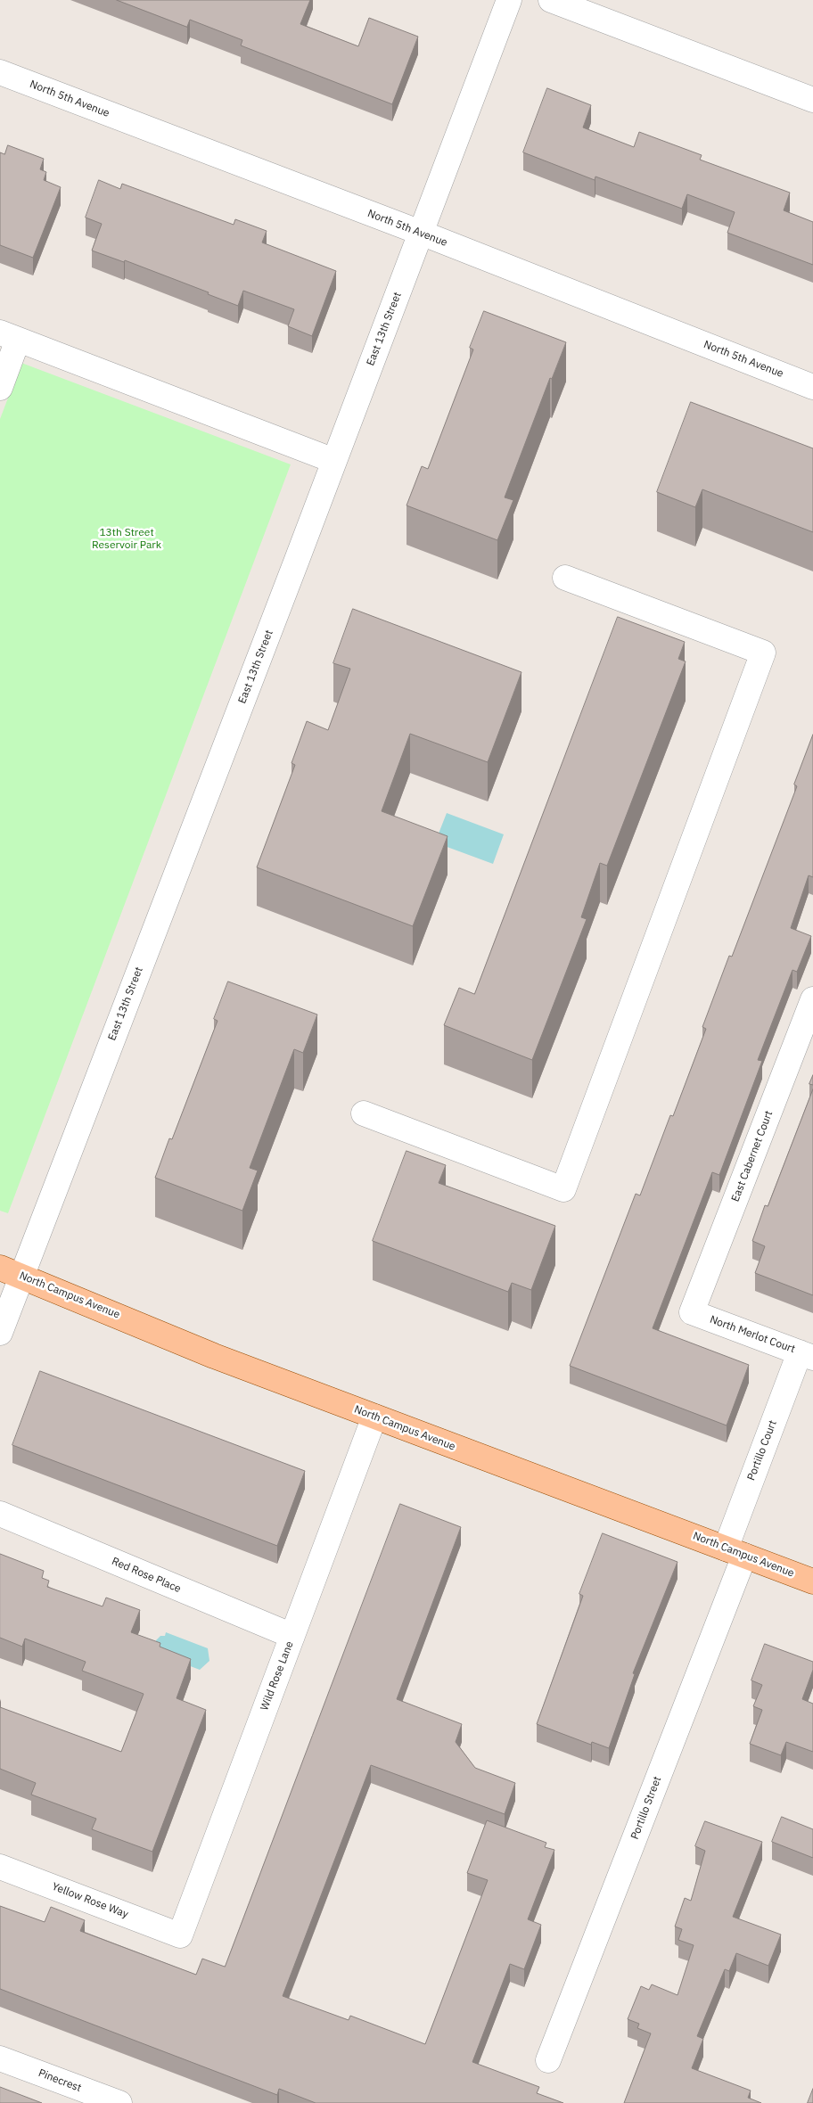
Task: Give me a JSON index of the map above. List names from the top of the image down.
{
  "streets": {
    "main road": ["North Campus Avenue"],
    "street": [
      "North 5th Avenue",
      "East 13th Street",
      "East Cabernet Court",
      "North Merlot Court",
      "Portillo Court",
      "Red Rose Place",
      "Wild Rose Lane",
      "Portillo Street",
      "Yellow Rose Way",
      "Pinecrest"
    ]
  },
  "crossings": [
    ["North 5th Avenue", "East 13th Street"],
    ["East 13th Street", "North Campus Avenue"],
    ["East Cabernet Court", "North Merlot Court"],
    ["North Campus Avenue", "Portillo Court"],
    ["North Campus Avenue", "Wild Rose Lane"],
    ["North Campus Avenue", "Portillo Street"],
    ["North Merlot Court", "Portillo Court"],
    ["Portillo Court", "Portillo Street"],
    ["Red Rose Place", "Wild Rose Lane"],
    ["Wild Rose Lane", "Yellow Rose Way"]
  ],
  "parks": ["13th Street Reservoir Park"]
}
